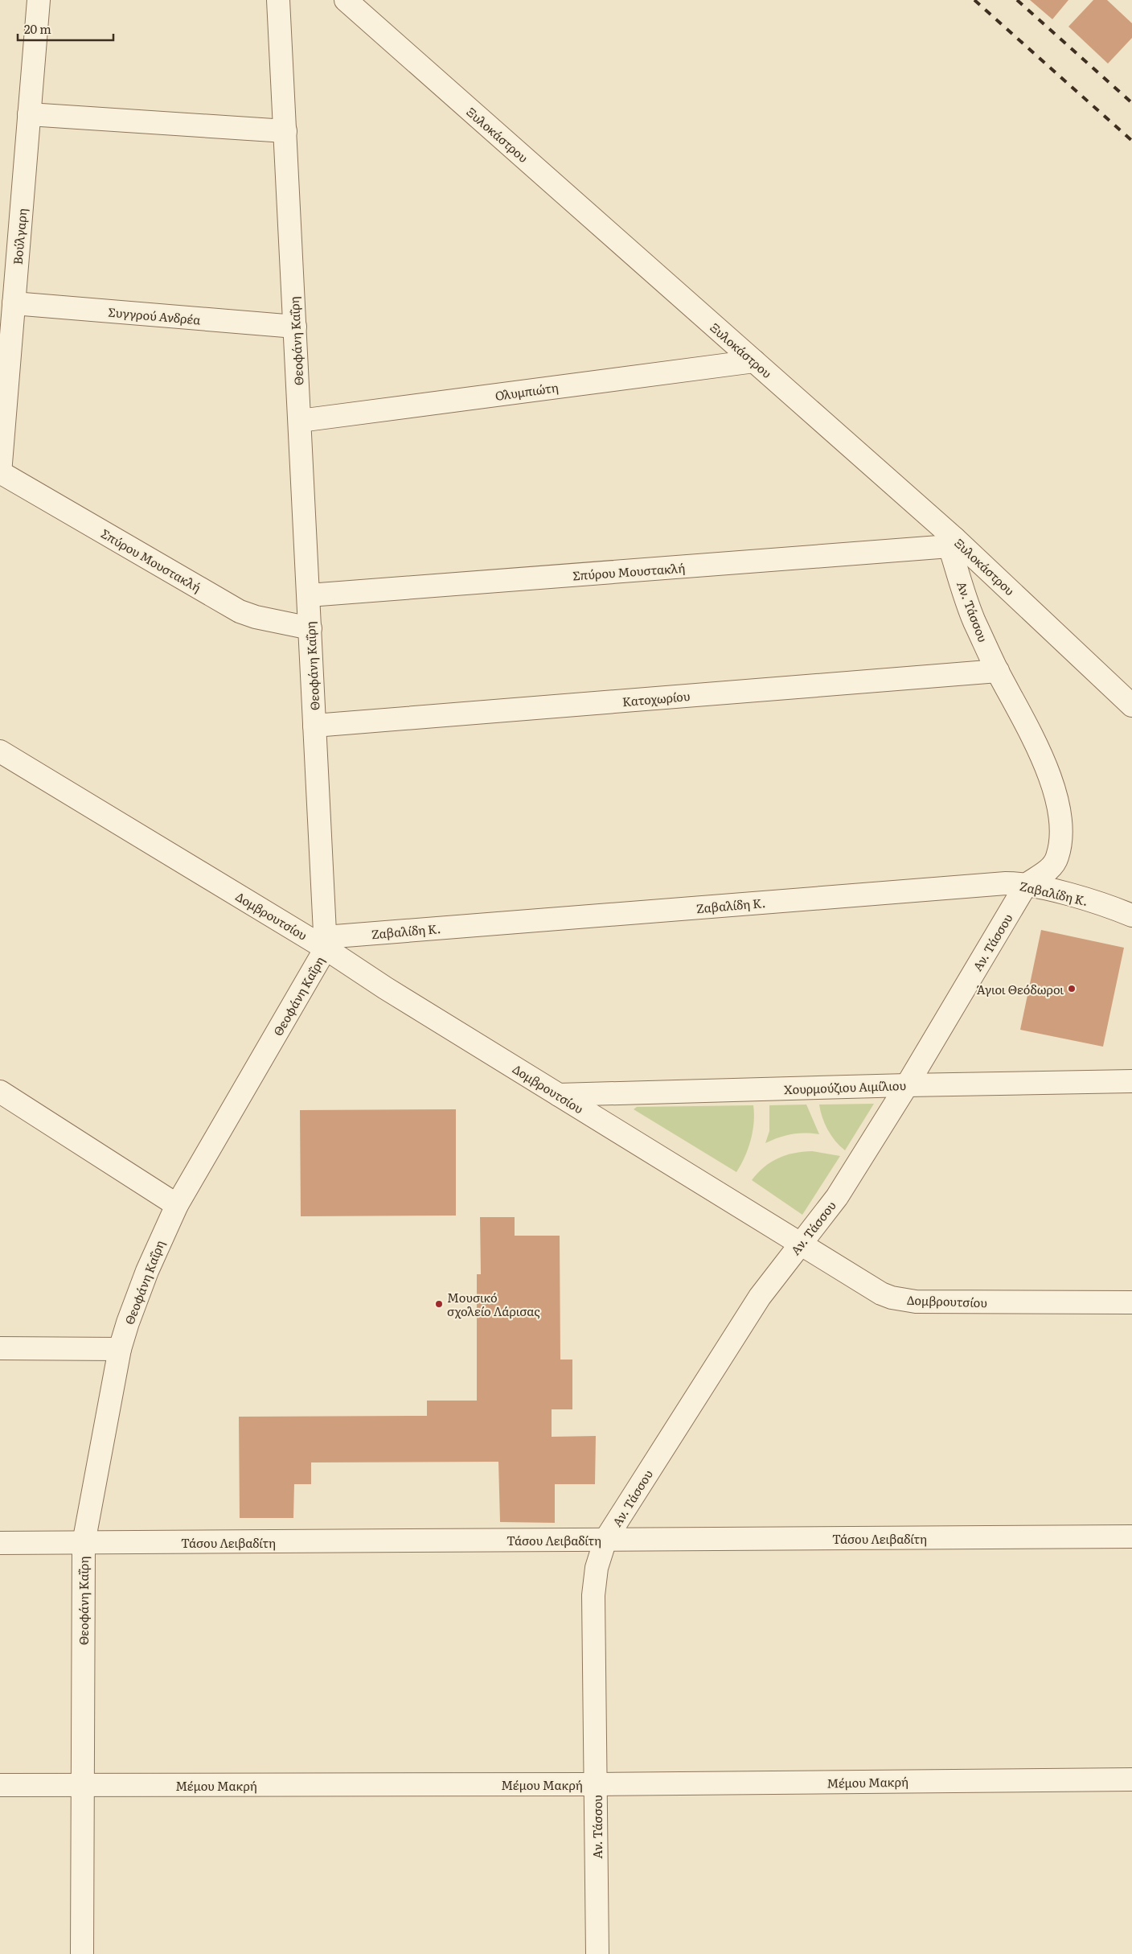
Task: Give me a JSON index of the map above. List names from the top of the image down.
{
  "streets": {
    "street": [
      "Ξυλοκάστρου",
      "Βούλγαρη",
      "Συγγρού Ανδρέα",
      "Θεοφάνη Καΐρη",
      "Ολυμπιώτη",
      "Σπύρου Μουστακλή",
      "Αν. Τάσσου",
      "Κατοχωρίου",
      "Ζαβαλίδη Κ.",
      "Δομβρουτσίου",
      "Χουρμούζιου Αιμίλιου",
      "Τάσου Λειβαδίτη",
      "Μέμου Μακρή"
    ]
  },
  "crossings": [
    ["Ξυλοκάστρου", "Ολυμπιώτη"],
    ["Ξυλοκάστρου", "Σπύρου Μουστακλή"],
    ["Ξυλοκάστρου", "Αν. Τάσσου"],
    ["Βούλγαρη", "Συγγρού Ανδρέα"],
    ["Βούλγαρη", "Σπύρου Μουστακλή"],
    ["Συγγρού Ανδρέα", "Θεοφάνη Καΐρη"],
    ["Θεοφάνη Καΐρη", "Ολυμπιώτη"],
    ["Θεοφάνη Καΐρη", "Σπύρου Μουστακλή"],
    ["Θεοφάνη Καΐρη", "Κατοχωρίου"],
    ["Θεοφάνη Καΐρη", "Ζαβαλίδη Κ."],
    ["Θεοφάνη Καΐρη", "Δομβρουτσίου"],
    ["Θεοφάνη Καΐρη", "Τάσου Λειβαδίτη"],
    ["Θεοφάνη Καΐρη", "Μέμου Μακρή"],
    ["Σπύρου Μουστακλή", "Αν. Τάσσου"],
    ["Αν. Τάσσου", "Κατοχωρίου"],
    ["Αν. Τάσσου", "Ζαβαλίδη Κ."],
    ["Αν. Τάσσου", "Δομβρουτσίου"],
    ["Αν. Τάσσου", "Χουρμούζιου Αιμίλιου"],
    ["Αν. Τάσσου", "Τάσου Λειβαδίτη"],
    ["Αν. Τάσσου", "Μέμου Μακρή"],
    ["Ζαβαλίδη Κ.", "Δομβρουτσίου"],
    ["Δομβρουτσίου", "Χουρμούζιου Αιμίλιου"]
  ],
  "places": ["Άγιοι Θεόδωροι", "Μουσικό σχολείο Λάρισας"],
  "scale_bar": "20 m"
}
